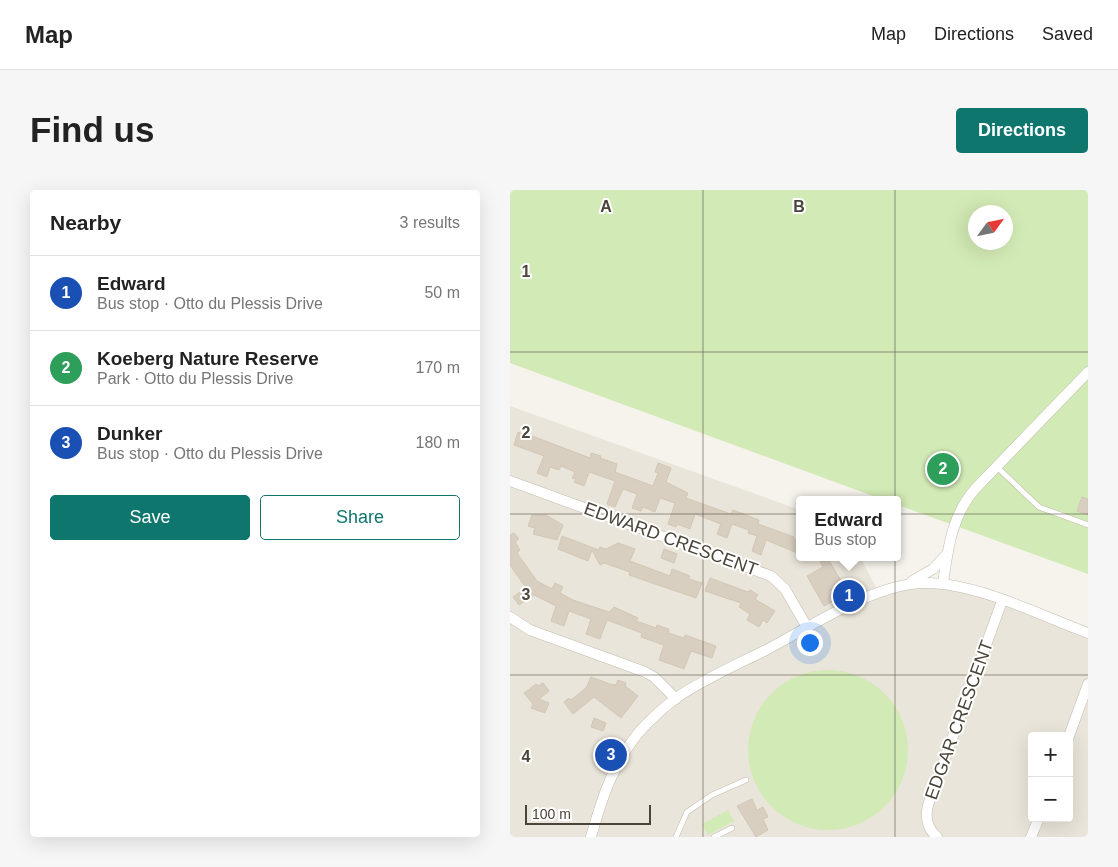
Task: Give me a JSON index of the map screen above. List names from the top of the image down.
{
  "streets": {
    "street": ["EDWARD CRESCENT", "EDGAR CRESCENT"]
  },
  "scale_bar": "100 m",
  "north": "top right",
  "page": {
    "header": "Map",
    "nav": ["Map", "Directions", "Saved"],
    "buttons": [
      "Directions",
      ["Save", "Share"]
    ],
    "title": "Find us",
    "heading": ["Nearby", "3 results"],
    "list": [
      {
        "mark": "1",
        "name": "Edward",
        "note": "Bus stop · Otto du Plessis Drive",
        "value": "50 m"
      },
      {
        "mark": "2",
        "name": "Koeberg Nature Reserve",
        "note": "Park · Otto du Plessis Drive",
        "value": "170 m"
      },
      {
        "mark": "3",
        "name": "Dunker",
        "note": "Bus stop · Otto du Plessis Drive",
        "value": "180 m"
      }
    ],
    "pins": ["2", "1", "3"],
    "popup": ["Edward", "Bus stop"],
    "map_buttons": ["+", "−"],
    "scale": "100 m"
  },
  "grid": {
    "columns": ["A", "B"],
    "rows": [
      "1",
      "2",
      "3",
      "4"
    ]
  }
}
